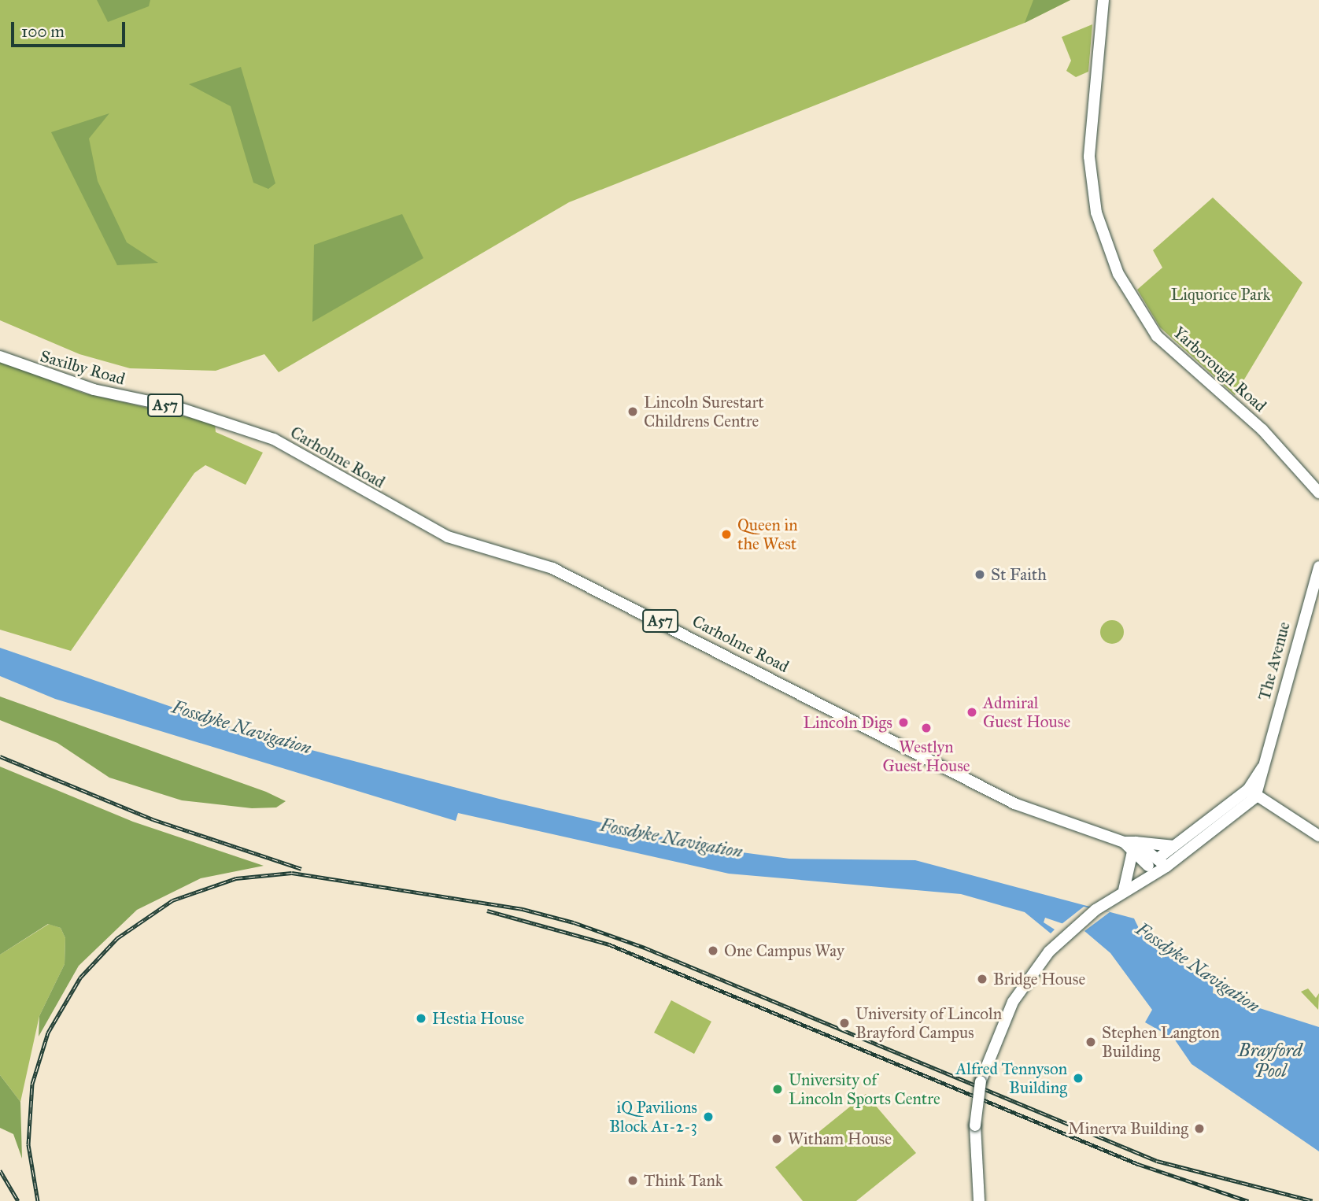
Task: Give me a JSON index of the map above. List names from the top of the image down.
{
  "streets": {
    "main road": [
      "Saxilby Road",
      "Yarborough Road",
      "A57",
      "Carholme Road",
      "The Avenue"
    ]
  },
  "crossings": [
    ["Saxilby Road", "Carholme Road"]
  ],
  "water": ["Fossdyke Navigation", "Brayford Pool"],
  "parks": ["Liquorice Park"],
  "places": [
    "Lincoln Surestart Childrens Centre",
    "Queen in the West",
    "St Faith",
    "Admiral Guest House",
    "Lincoln Digs",
    "Westlyn Guest House",
    "One Campus Way",
    "Bridge House",
    "Hestia House",
    "University of Lincoln Brayford Campus",
    "Stephen Langton Building",
    "Alfred Tennyson Building",
    "University of Lincoln Sports Centre",
    "iQ Pavilions Block A1-2-3",
    "Minerva Building",
    "Witham House",
    "Think Tank"
  ],
  "scale_bar": "100 m"
}
